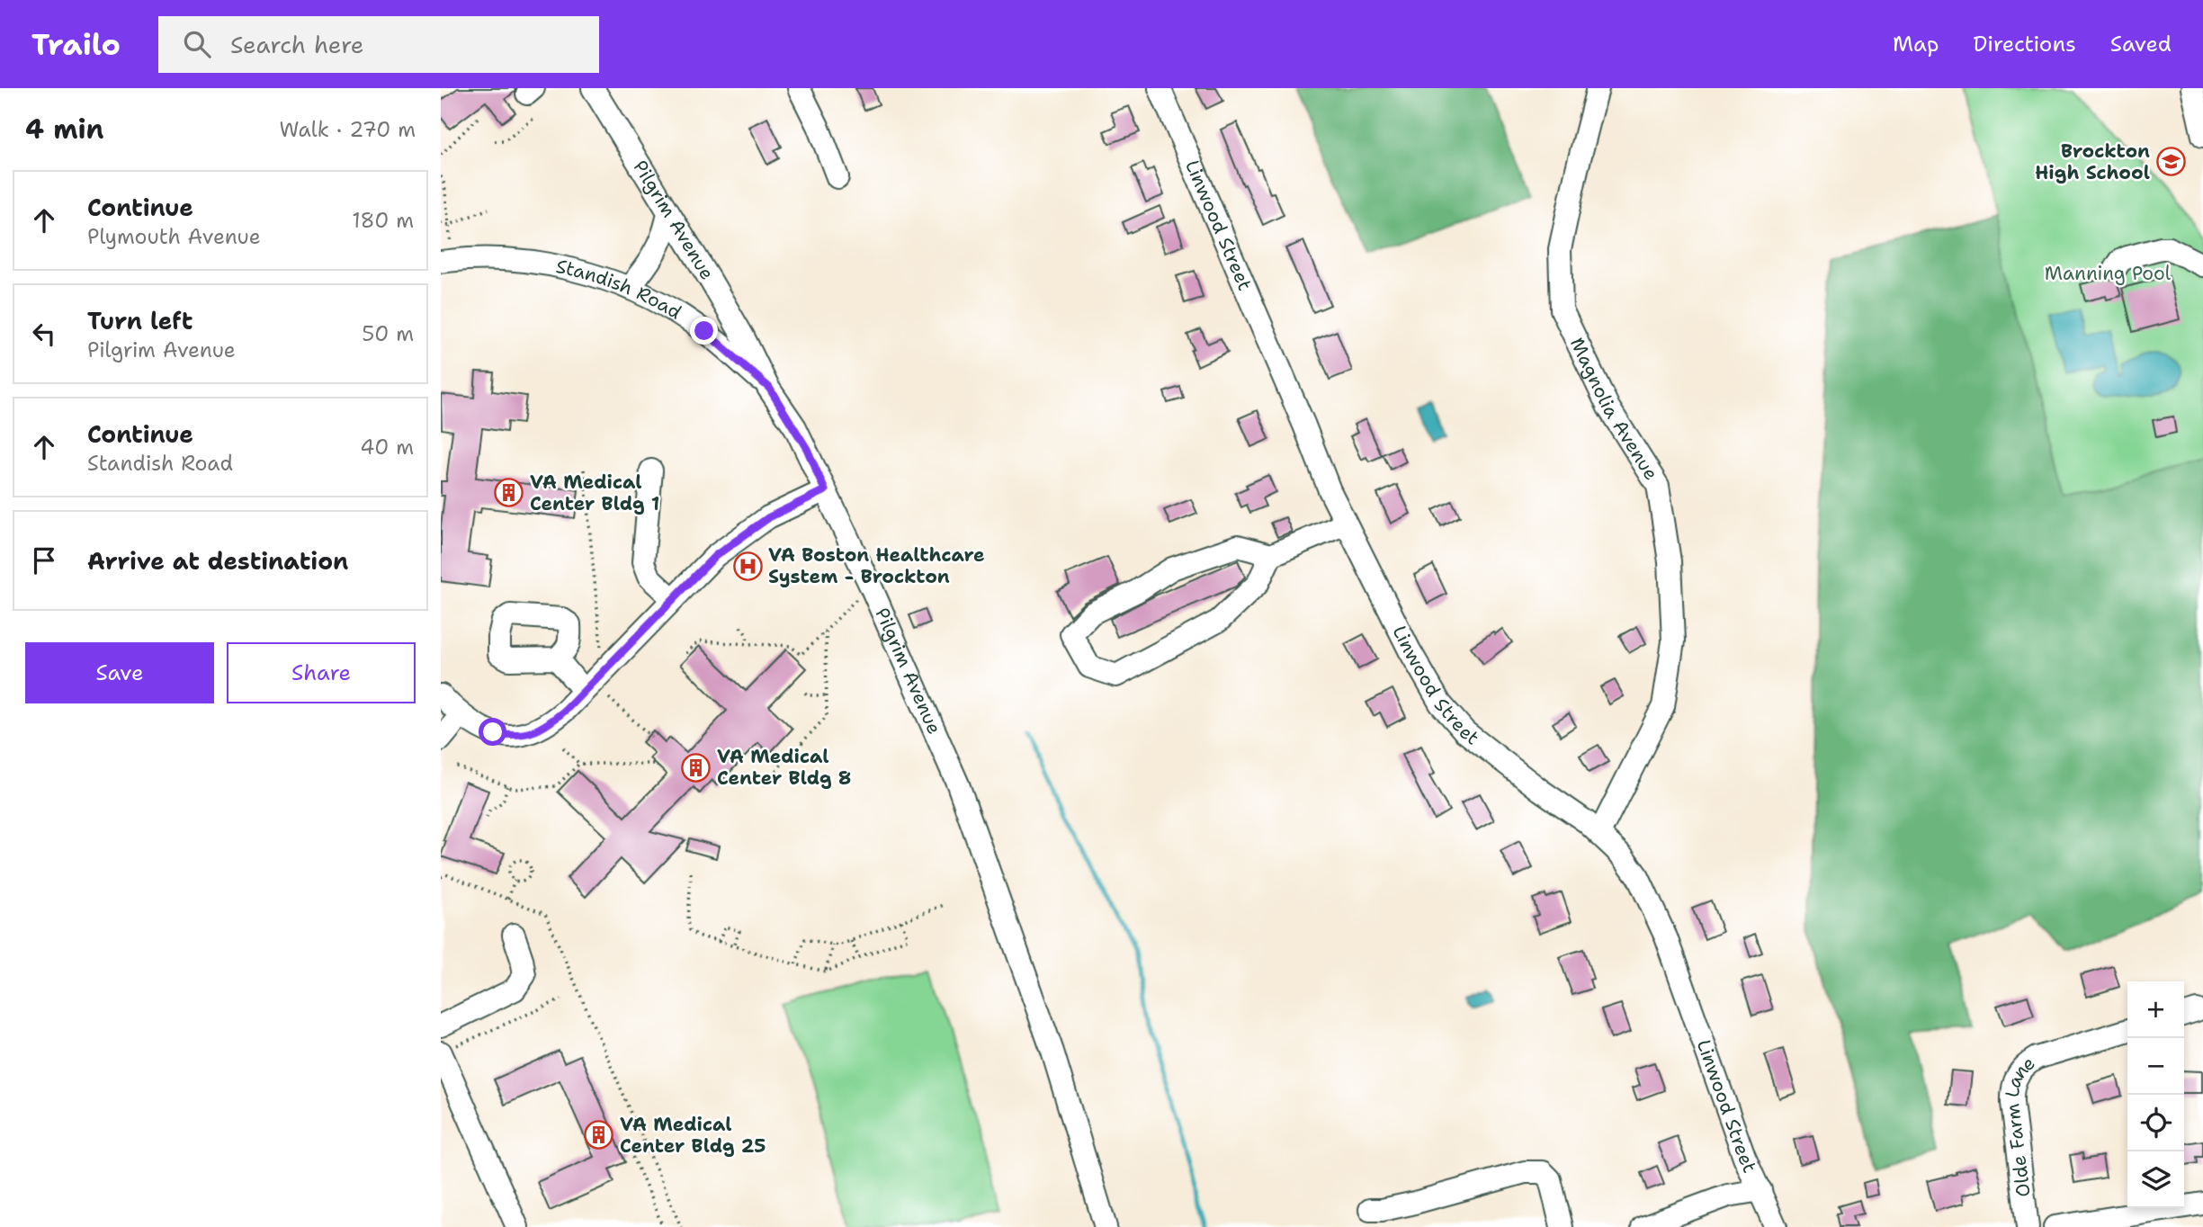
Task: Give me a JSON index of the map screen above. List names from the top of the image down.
{
  "streets": {
    "street": [
      "Pilgrim Avenue",
      "Linwood Street",
      "Standish Road",
      "Magnolia Avenue",
      "Olde Farm Lane"
    ]
  },
  "crossings": [
    ["Pilgrim Avenue", "Standish Road"],
    ["Linwood Street", "Magnolia Avenue"]
  ],
  "parks": ["Manning Pool"],
  "places": {
    "school or university": ["Brockton High School"],
    "building": ["VA Medical Center Bldg 1", "VA Medical Center Bldg 8", "VA Medical Center Bldg 25"],
    "hospital": ["VA Boston Healthcare System - Brockton"]
  },
  "page": {
    "header": "Trailo",
    "search": "Search here",
    "nav": ["Map", "Directions", "Saved"],
    "heading": ["4 min", "Walk · 270 m"],
    "list": [
      ["Continue", "Plymouth Avenue", "180 m"],
      ["Turn left", "Pilgrim Avenue", "50 m"],
      ["Continue", "Standish Road", "40 m"],
      "Arrive at destination"
    ],
    "buttons": ["Save", "Share"],
    "map_buttons": ["+", "−"]
  }
}
